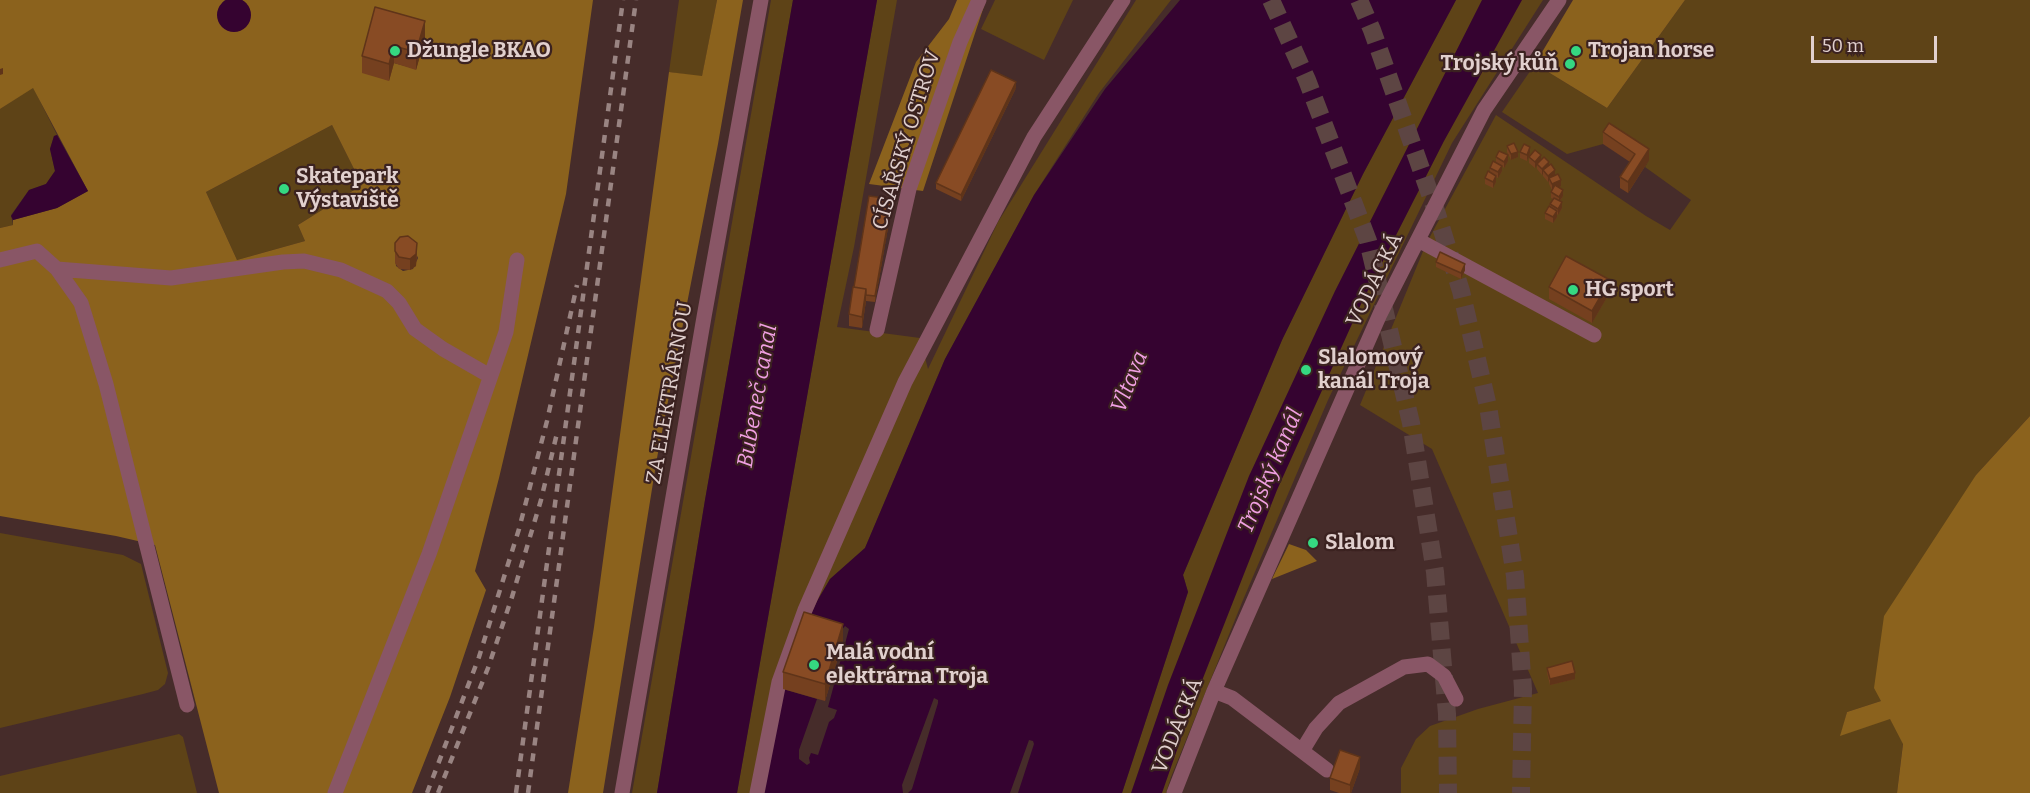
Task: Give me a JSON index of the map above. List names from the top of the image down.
{
  "streets": {
    "street": ["CÍSAŘSKÝ OSTROV", "VODÁCKÁ", "ZA ELEKTRÁRNOU"]
  },
  "water": ["Vltava", "Bubeneč canal", "Trojský kanál"],
  "places": [
    "Džungle BKAO",
    "Trojan horse",
    "Trojský kůň",
    "Skatepark Výstaviště",
    "HG sport",
    "Slalomový kanál Troja",
    "Slalom",
    "Malá vodní elektrárna Troja"
  ],
  "scale_bar": "50 m"
}
